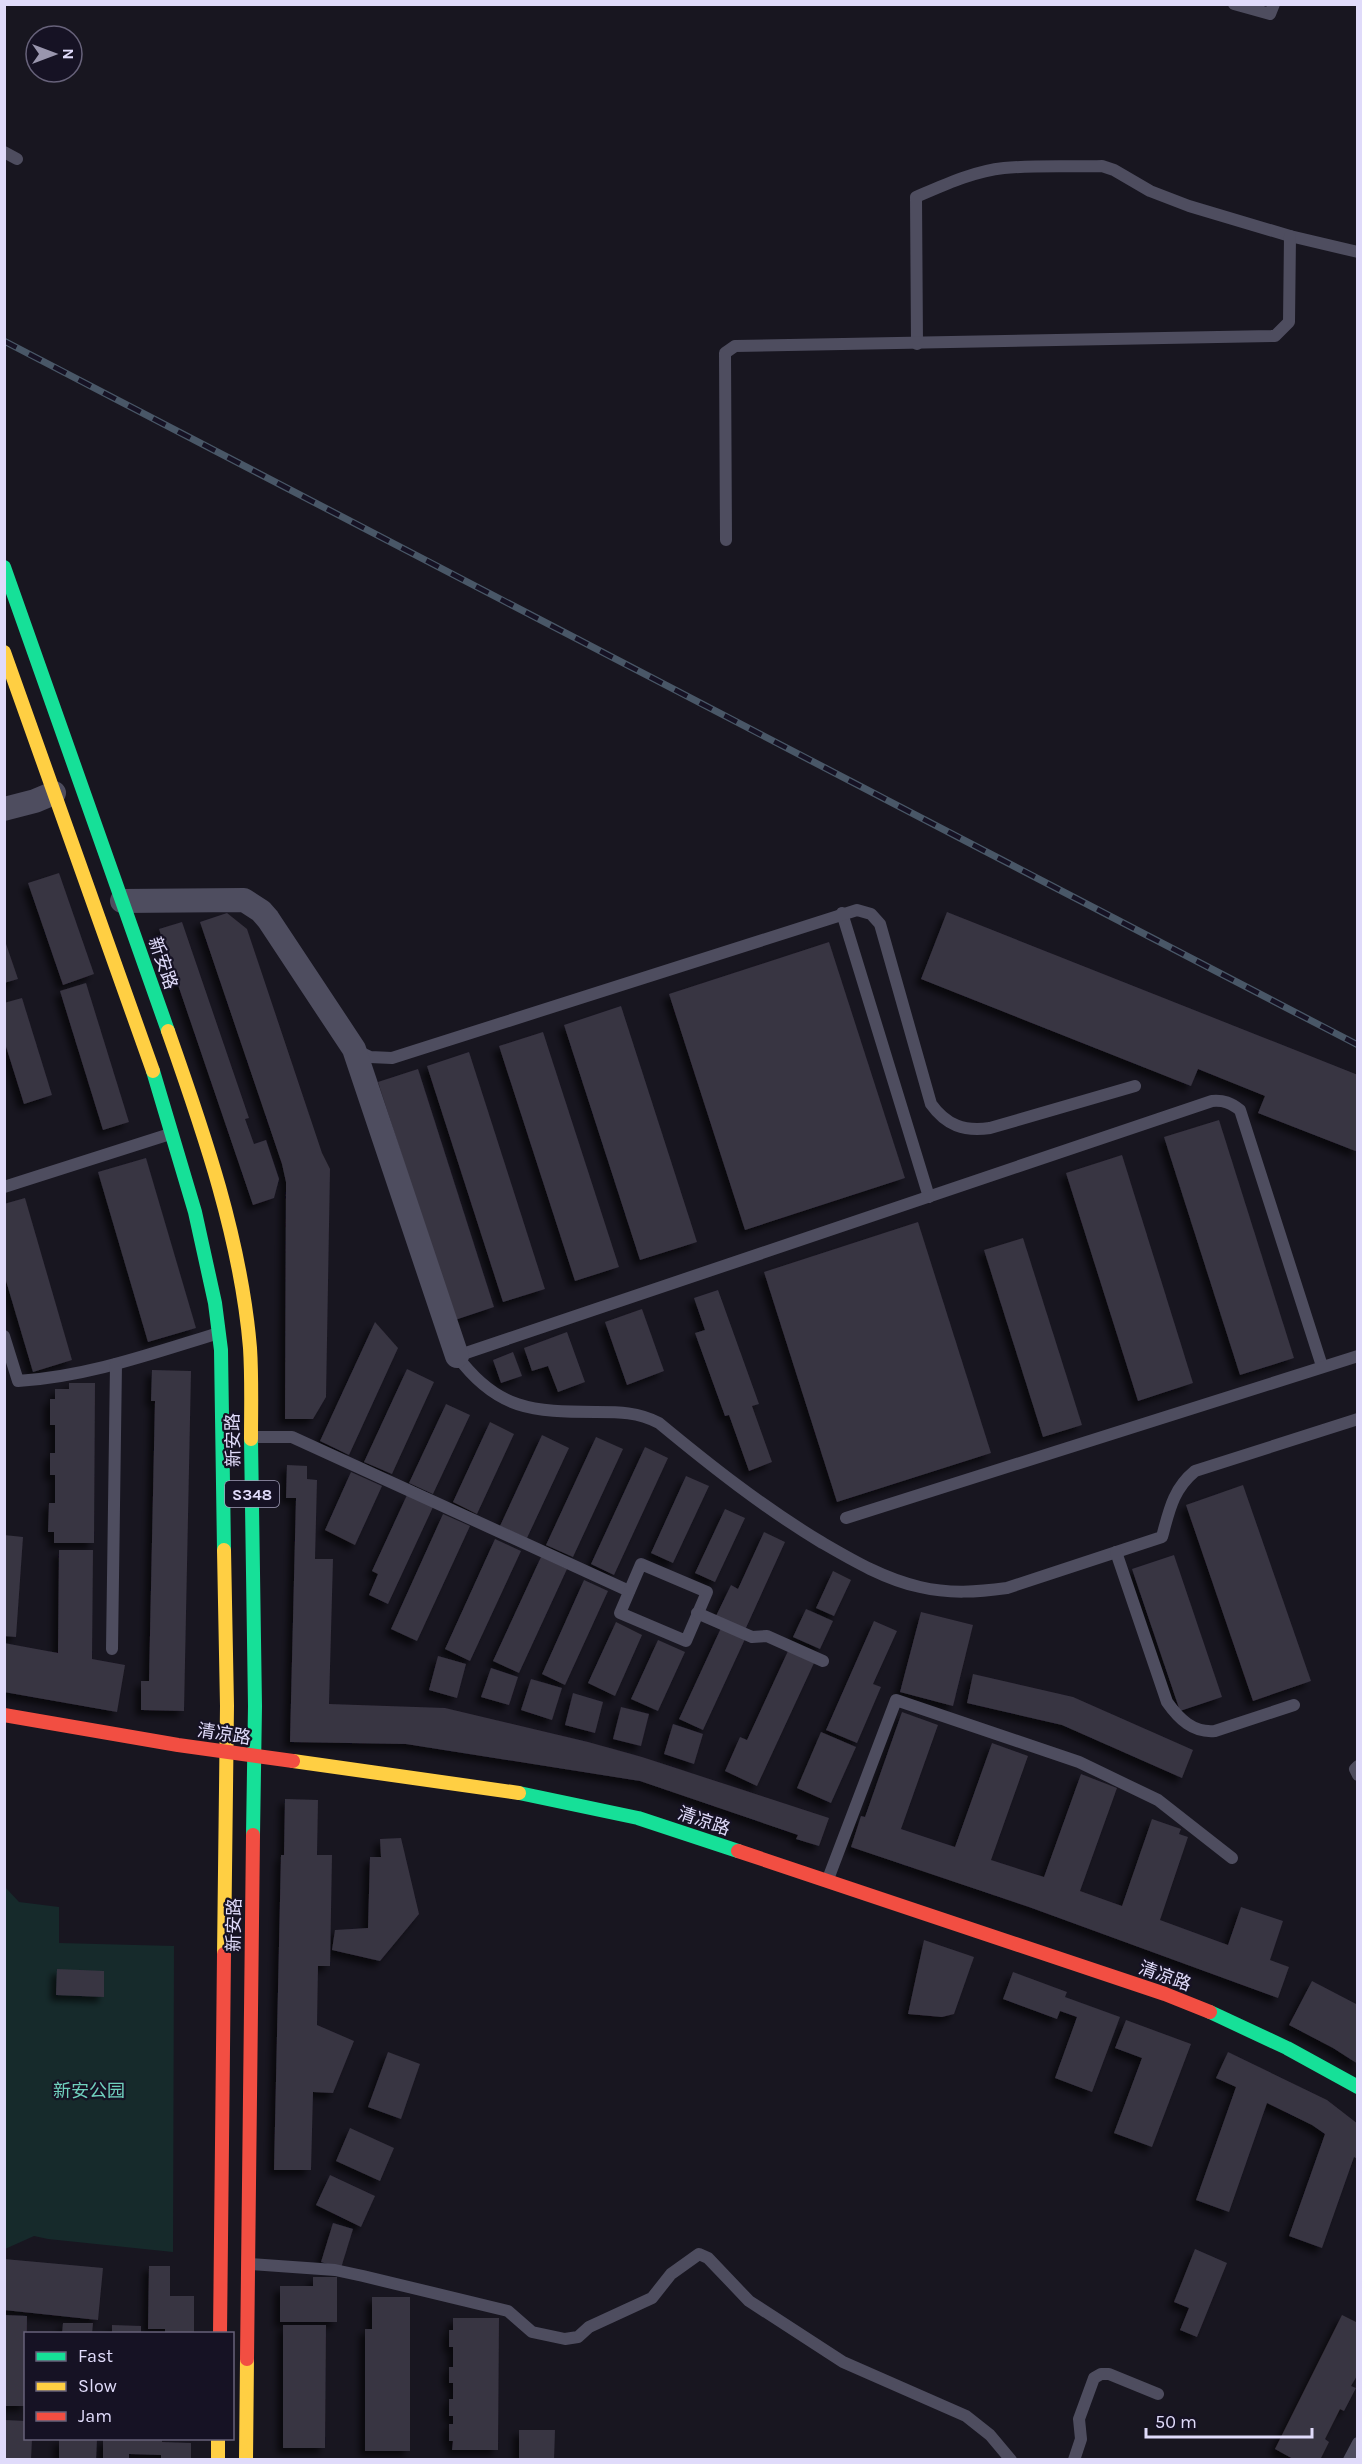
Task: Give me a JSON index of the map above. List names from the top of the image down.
{
  "streets": {
    "main road": ["新安路", "S348", "清凉路"]
  },
  "crossings": [
    ["新安路", "清凉路"]
  ],
  "parks": ["新安公园"],
  "legend": ["Fast", "Slow", "Jam"],
  "scale_bar": "50 m",
  "north": "right"
}
